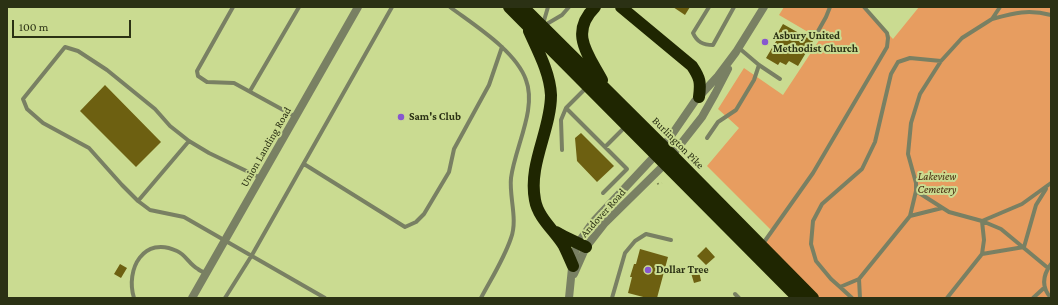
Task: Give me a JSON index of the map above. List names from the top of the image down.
{
  "streets": {
    "highway": ["Burlington Pike"],
    "street": ["Union Landing Road", "Andover Road"]
  },
  "crossings": [
    ["Burlington Pike", "Andover Road"]
  ],
  "parks": ["Lakeview Cemetery"],
  "places": ["Asbury United Methodist Church", "Sam's Club", "Dollar Tree"],
  "scale_bar": "100 m"
}
